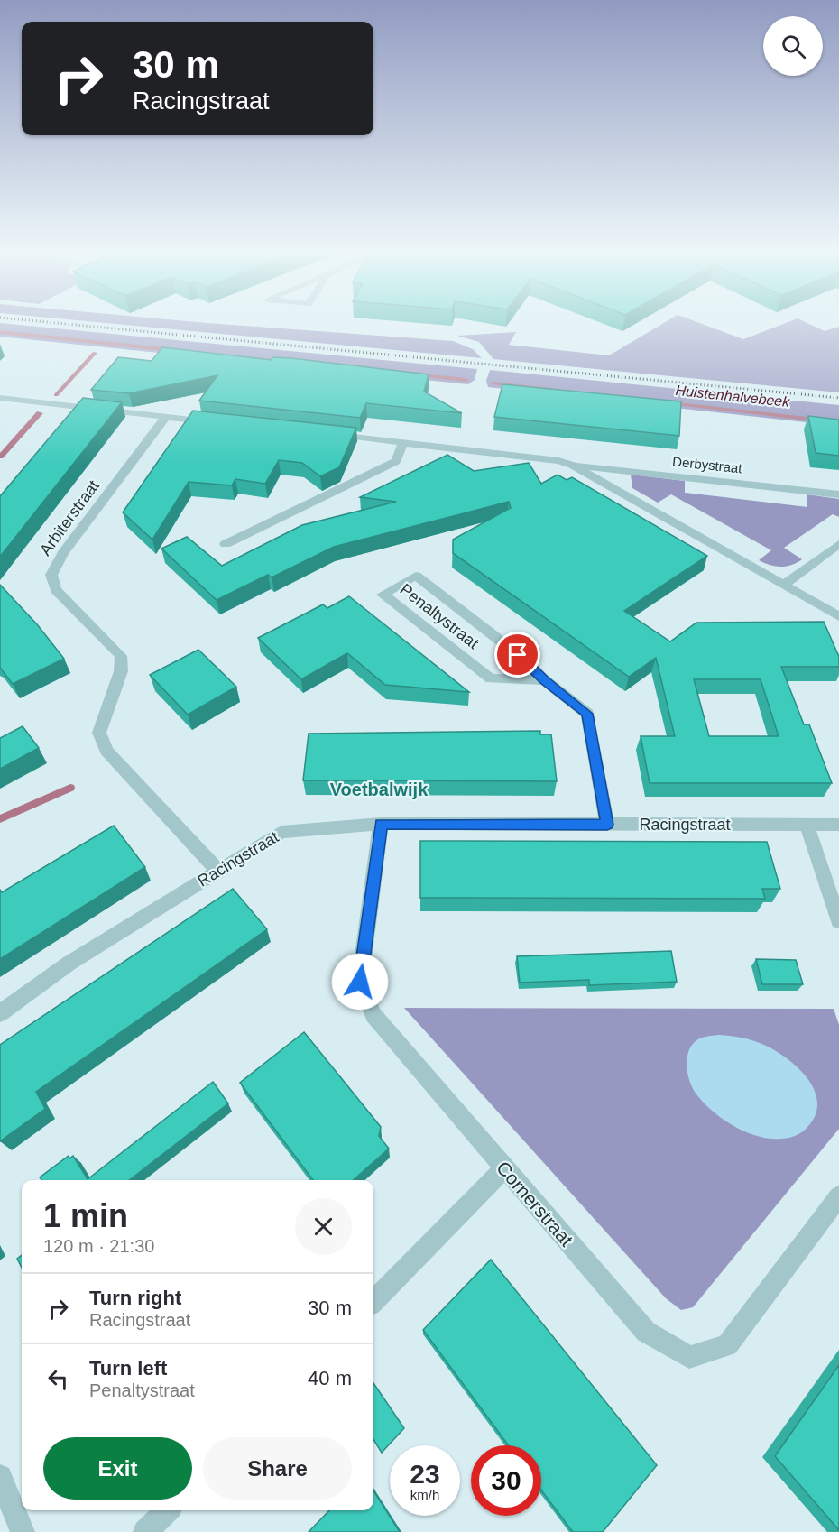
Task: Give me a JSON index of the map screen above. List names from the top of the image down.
{
  "streets": {
    "street": [
      "Derbystraat",
      "Arbiterstraat",
      "Penaltystraat",
      "Racingstraat",
      "Cornerstraat"
    ]
  },
  "crossings": [
    ["Arbiterstraat", "Racingstraat"],
    ["Penaltystraat", "Racingstraat"],
    ["Racingstraat", "Cornerstraat"]
  ],
  "districts": ["Voetbalwijk"],
  "water": ["Huistenhalvebeek"],
  "page": {
    "turn": ["30 m", "Racingstraat"],
    "heading": ["1 min", "120 m · 21:30"],
    "list": [
      {
        "name": "Turn right",
        "note": "Racingstraat",
        "value": "30 m"
      },
      {
        "name": "Turn left",
        "note": "Penaltystraat",
        "value": "40 m"
      }
    ],
    "buttons": ["Exit", "Share"],
    "speed": "23 km/h",
    "limit": "30"
  }
}
